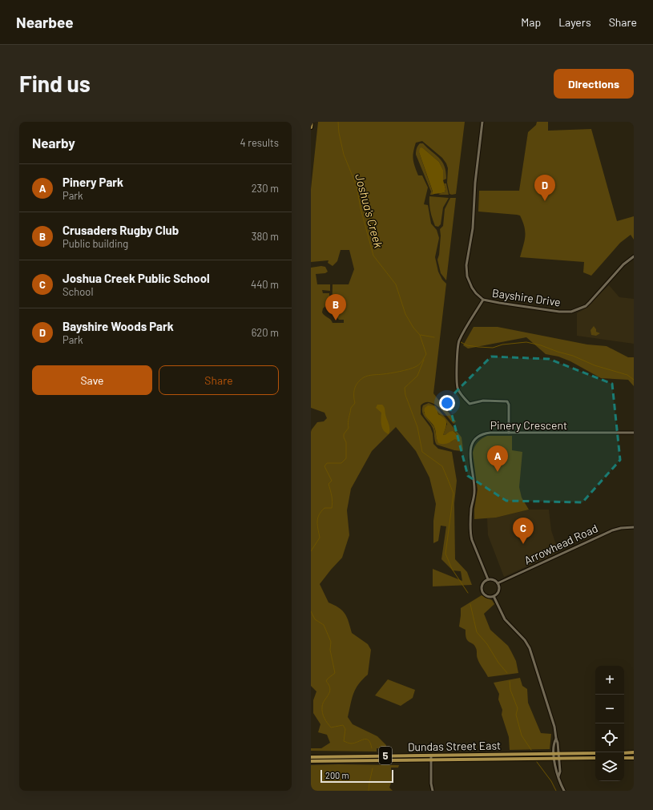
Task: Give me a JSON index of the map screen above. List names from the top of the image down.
{
  "streets": {
    "main road": ["Dundas Street East", "5"],
    "street": ["Bayshire Drive", "Pinery Crescent", "Arrowhead Road"]
  },
  "crossings": [
    ["Pinery Crescent", "Arrowhead Road"]
  ],
  "water": ["Joshua's Creek"],
  "scale_bar": "200 m",
  "page": {
    "header": "Nearbee",
    "nav": ["Map", "Layers", "Share"],
    "buttons": [
      "Directions",
      ["Save", "Share"]
    ],
    "title": "Find us",
    "heading": ["Nearby", "4 results"],
    "list": [
      {
        "mark": "A",
        "name": "Pinery Park",
        "note": "Park",
        "value": "230 m"
      },
      {
        "mark": "B",
        "name": "Crusaders Rugby Club",
        "note": "Public building",
        "value": "380 m"
      },
      {
        "mark": "C",
        "name": "Joshua Creek Public School",
        "note": "School",
        "value": "440 m"
      },
      {
        "mark": "D",
        "name": "Bayshire Woods Park",
        "note": "Park",
        "value": "620 m"
      }
    ],
    "pins": [
      "D",
      "B",
      "A",
      "C"
    ],
    "map_buttons": ["+", "−"],
    "scale": "200 m"
  }
}
